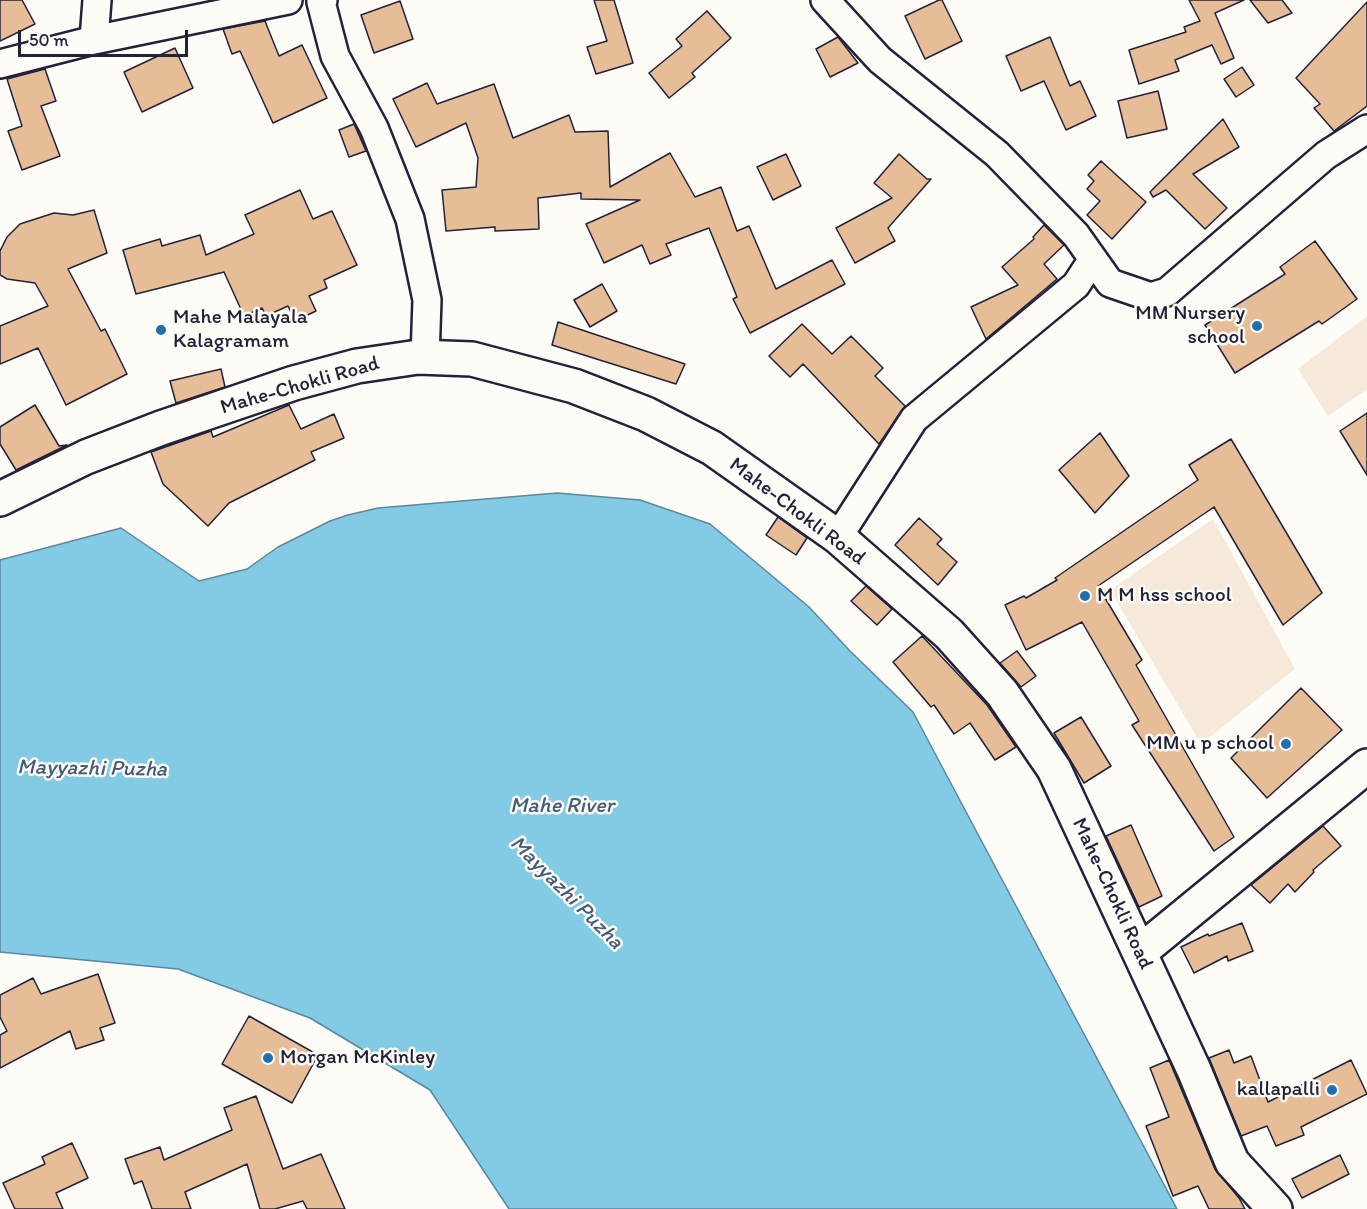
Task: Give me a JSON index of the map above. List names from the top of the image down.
{
  "streets": {
    "street": ["Mahe-Chokli Road"]
  },
  "water": ["Mayyazhi Puzha", "Mahe River"],
  "places": [
    "MM Nursery school",
    "Mahe Malayala Kalagramam",
    "M M hss school",
    "MM u p school",
    "Morgan McKinley",
    "kallapalli"
  ],
  "scale_bar": "50 m"
}
